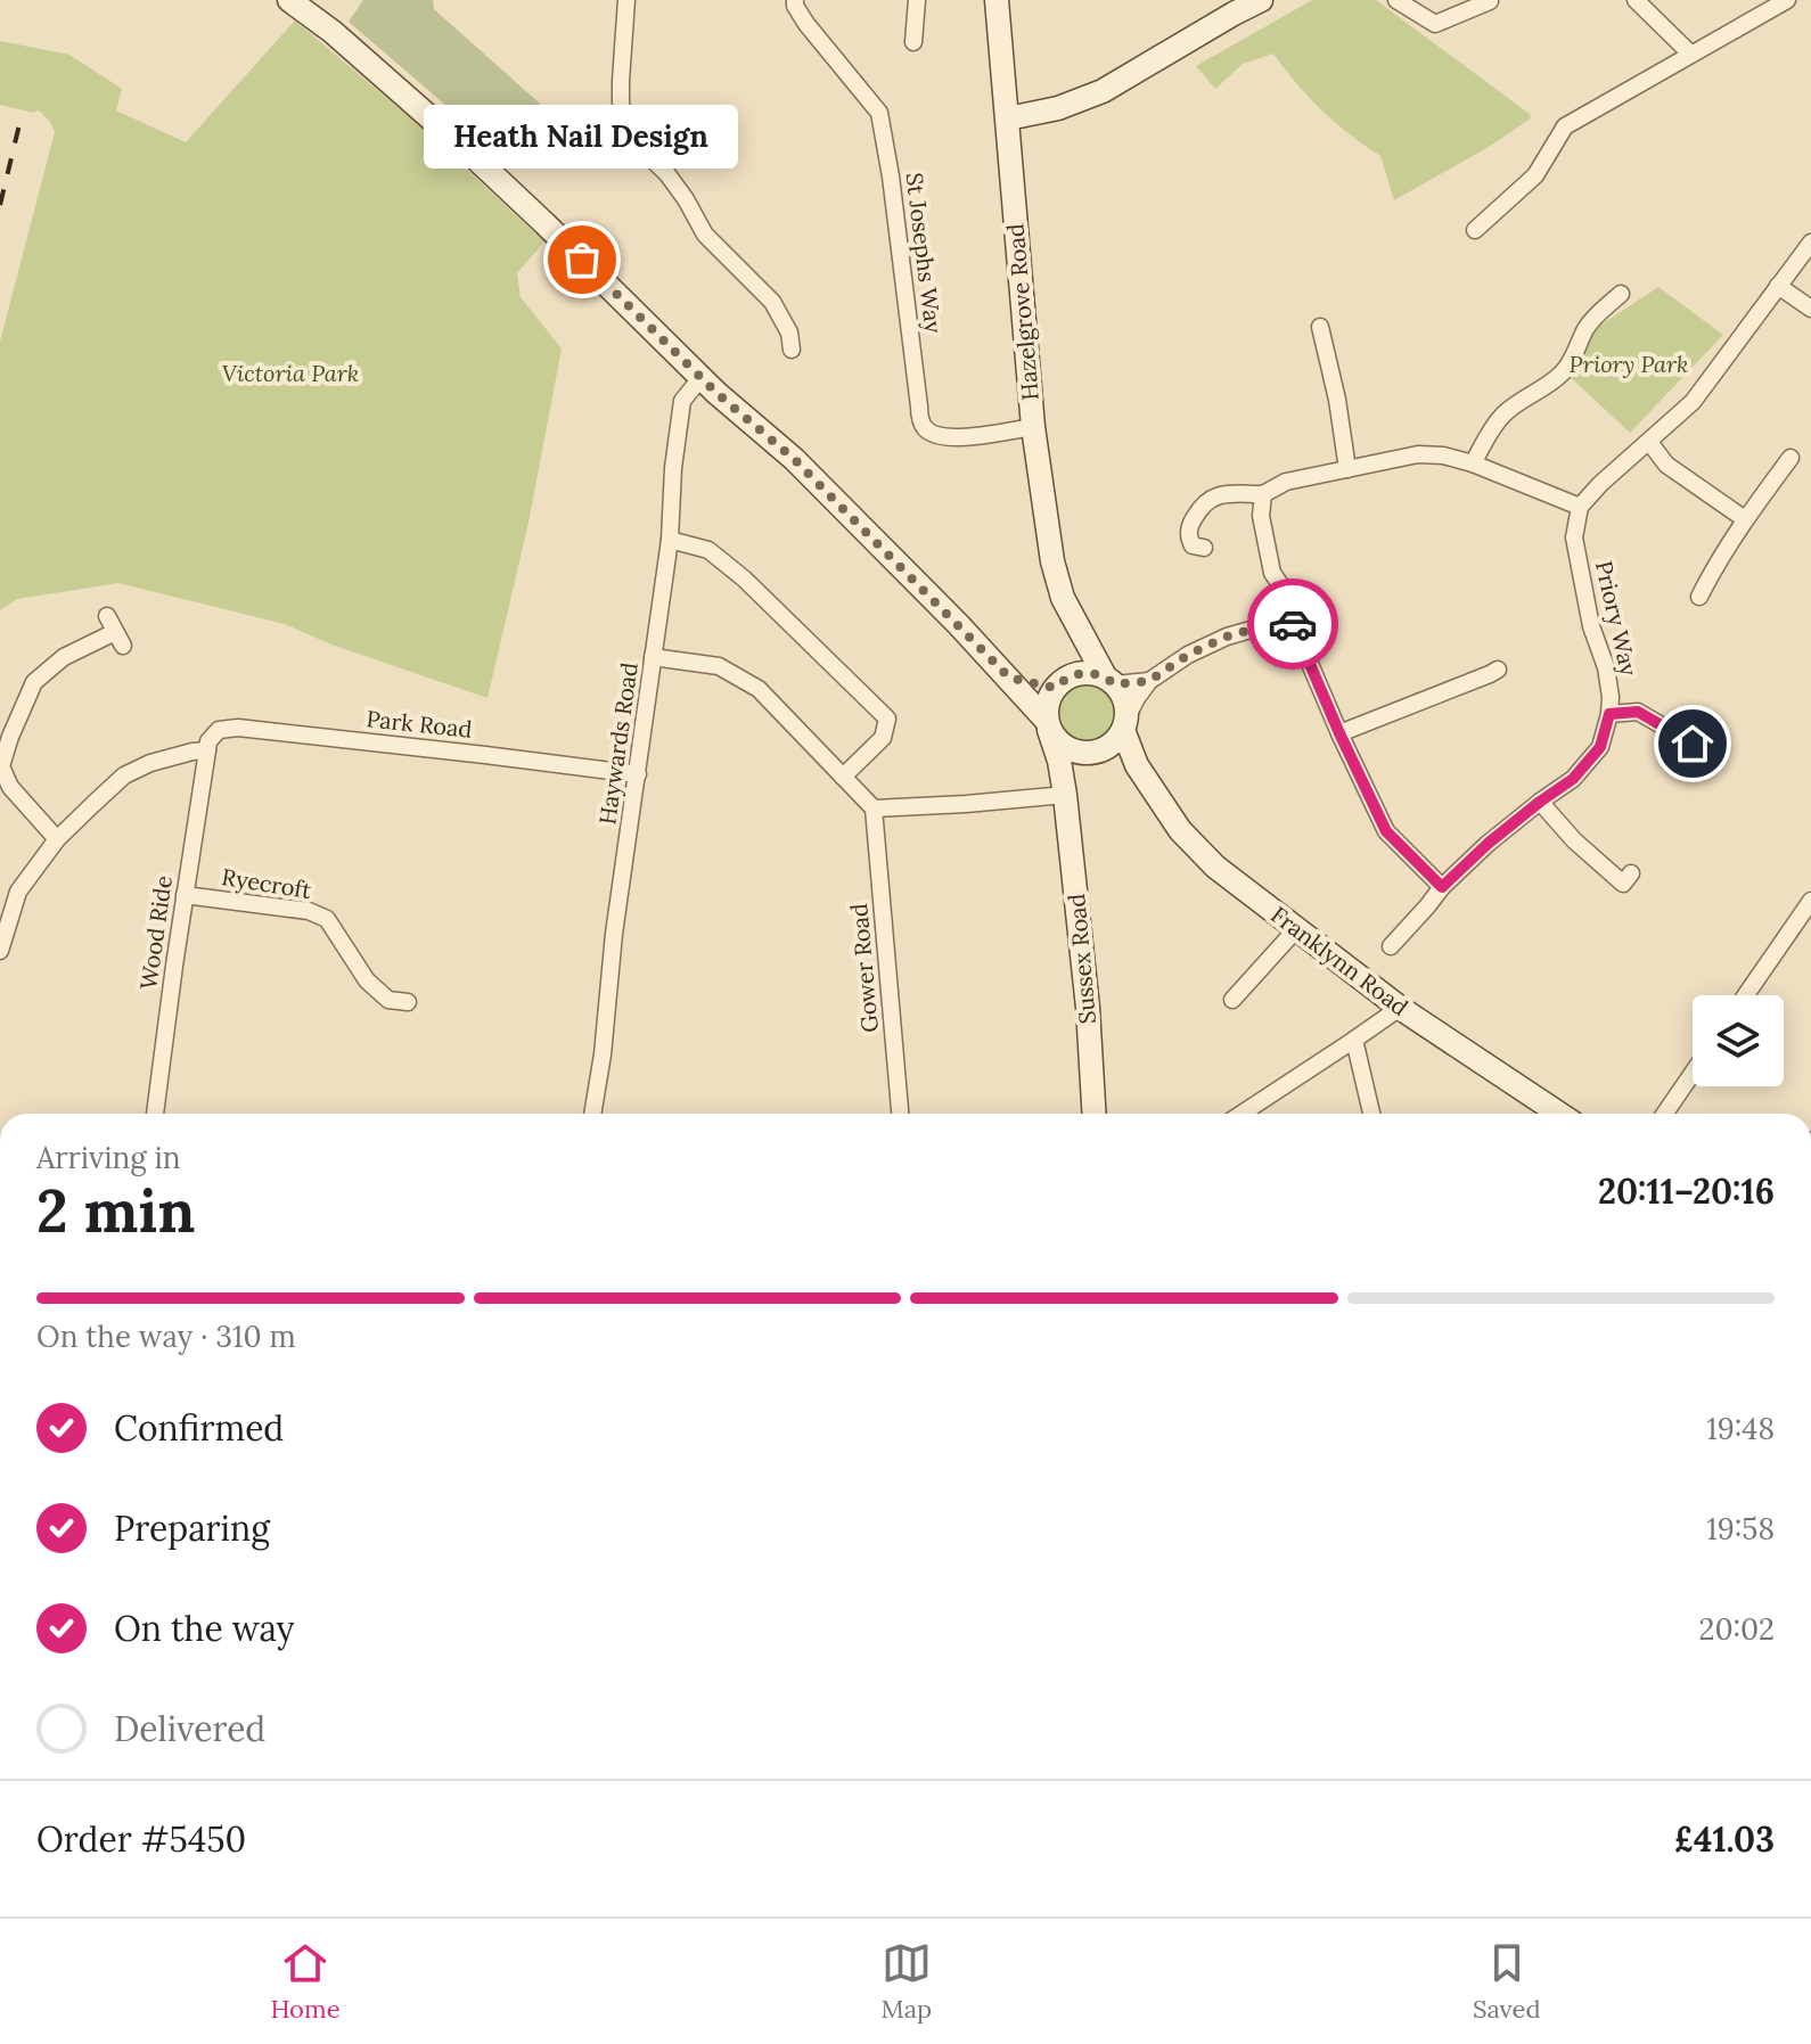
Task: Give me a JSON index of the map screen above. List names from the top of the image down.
{
  "streets": {
    "main road": ["Hazelgrove Road", "Sussex Road", "Franklynn Road"],
    "street": [
      "St Josephs Way",
      "Priory Way",
      "Park Road",
      "Haywards Road",
      "Ryecroft",
      "Wood Ride",
      "Gower Road"
    ]
  },
  "crossings": [
    ["St Josephs Way", "Hazelgrove Road"],
    ["Hazelgrove Road", "Sussex Road"],
    ["Hazelgrove Road", "Franklynn Road"],
    ["Park Road", "Haywards Road"],
    ["Park Road", "Wood Ride"],
    ["Ryecroft", "Wood Ride"],
    ["Sussex Road", "Franklynn Road"]
  ],
  "parks": ["Priory Park", "Victoria Park"],
  "places": ["Heath Nail Design"],
  "page": {
    "bubble": "Heath Nail Design",
    "heading": ["2 min", "Arriving in", "20:11–20:16"],
    "panel": ["Order #5450", "£41.03"],
    "bar": "On the way · 310 m",
    "list": [
      ["Confirmed", "19:48"],
      ["Preparing", "19:58"],
      ["On the way", "20:02"],
      "Delivered"
    ],
    "tabs": ["Home", "Map", "Saved"]
  }
}
